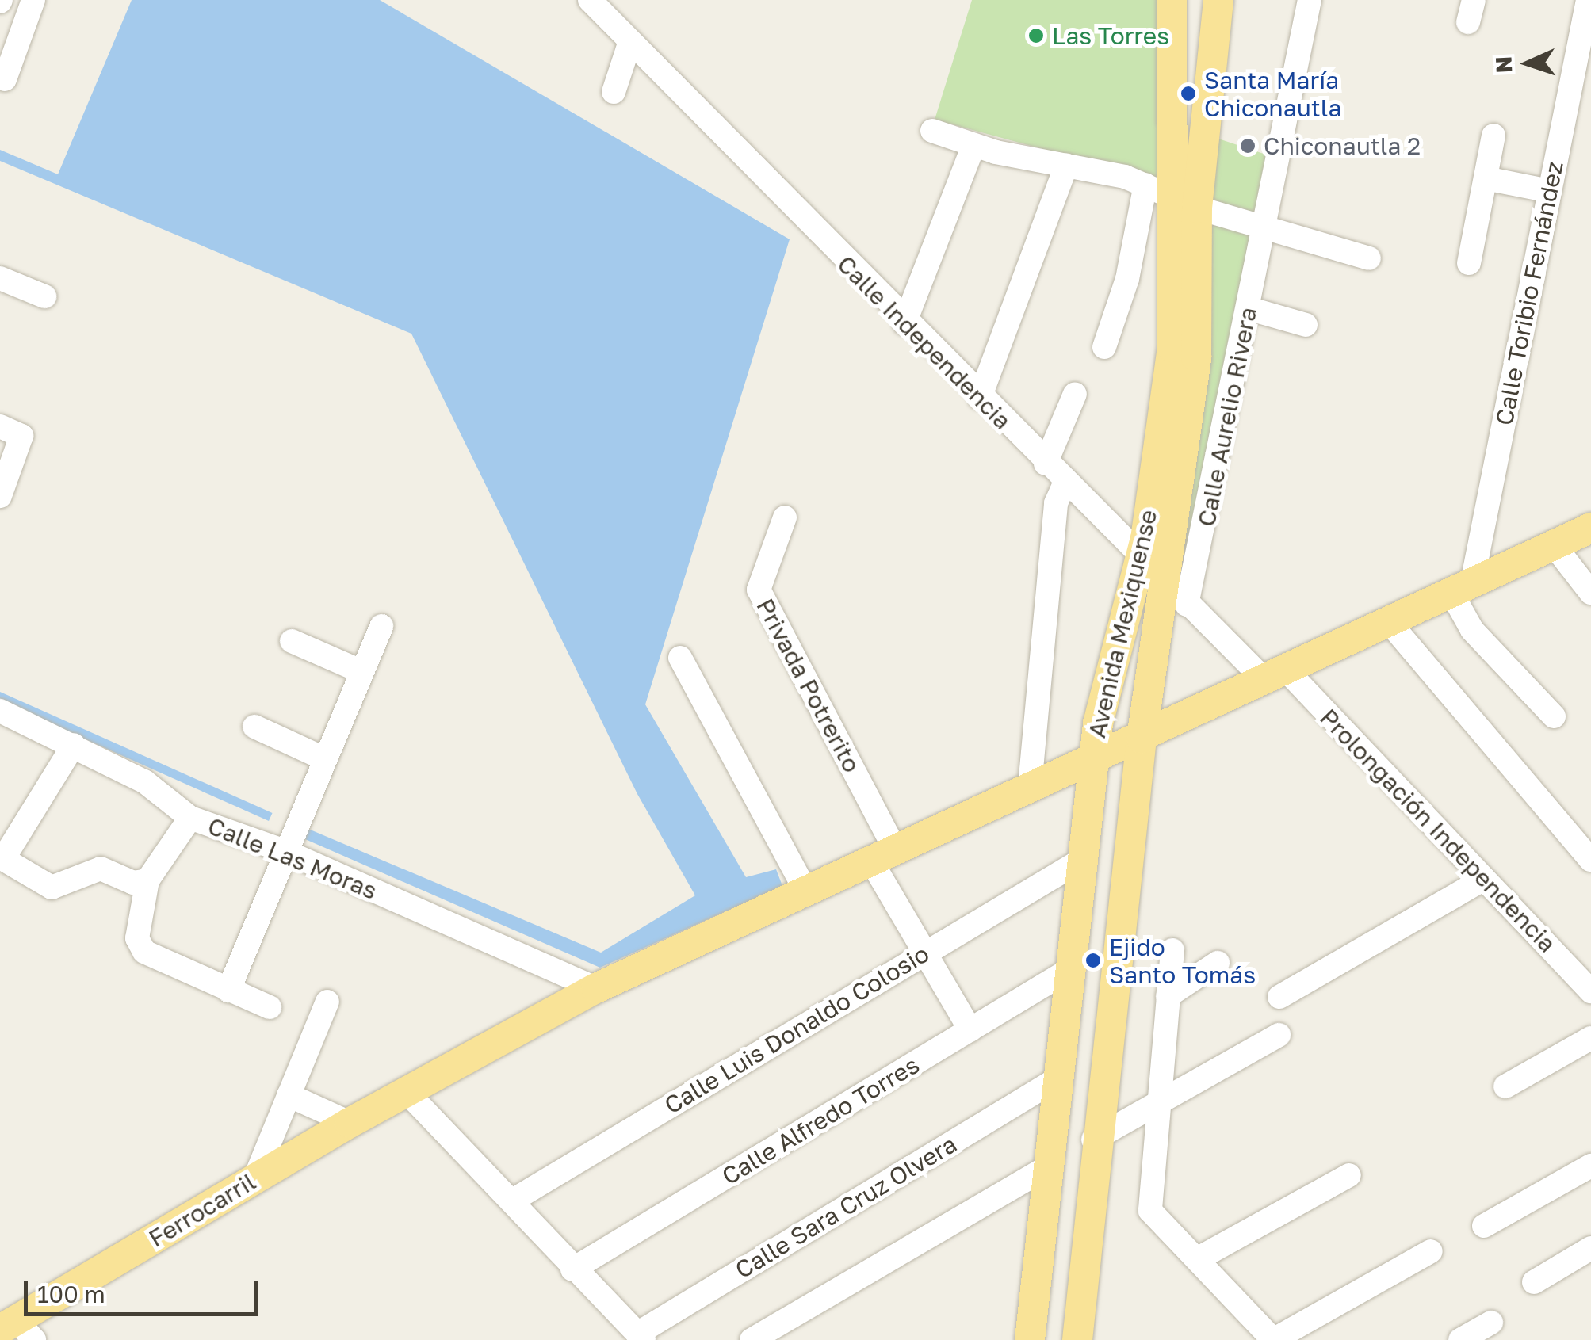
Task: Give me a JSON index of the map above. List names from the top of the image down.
{
  "streets": {
    "main road": ["Avenida Mexiquense", "Ferrocarril"],
    "street": [
      "Calle Toribio Fernández",
      "Calle Independencia",
      "Calle Aurelio Rivera",
      "Privada Potrerito",
      "Prolongación Independencia",
      "Calle Las Moras",
      "Calle Luis Donaldo Colosio",
      "Calle Alfredo Torres",
      "Calle Sara Cruz Olvera"
    ]
  },
  "crossings": [
    ["Calle Toribio Fernández", "Ferrocarril"],
    ["Calle Independencia", "Calle Aurelio Rivera"],
    ["Calle Independencia", "Avenida Mexiquense"],
    ["Calle Independencia", "Prolongación Independencia"],
    ["Calle Independencia", "Ferrocarril"],
    ["Avenida Mexiquense", "Calle Luis Donaldo Colosio"],
    ["Avenida Mexiquense", "Calle Alfredo Torres"],
    ["Avenida Mexiquense", "Calle Sara Cruz Olvera"],
    ["Avenida Mexiquense", "Ferrocarril"],
    ["Privada Potrerito", "Calle Luis Donaldo Colosio"],
    ["Privada Potrerito", "Calle Alfredo Torres"],
    ["Privada Potrerito", "Ferrocarril"],
    ["Prolongación Independencia", "Ferrocarril"],
    ["Calle Las Moras", "Ferrocarril"]
  ],
  "places": [
    "Las Torres",
    "Santa María Chiconautla",
    "Chiconautla 2",
    "Ejido Santo Tomás"
  ],
  "scale_bar": "100 m",
  "north": "left"
}
